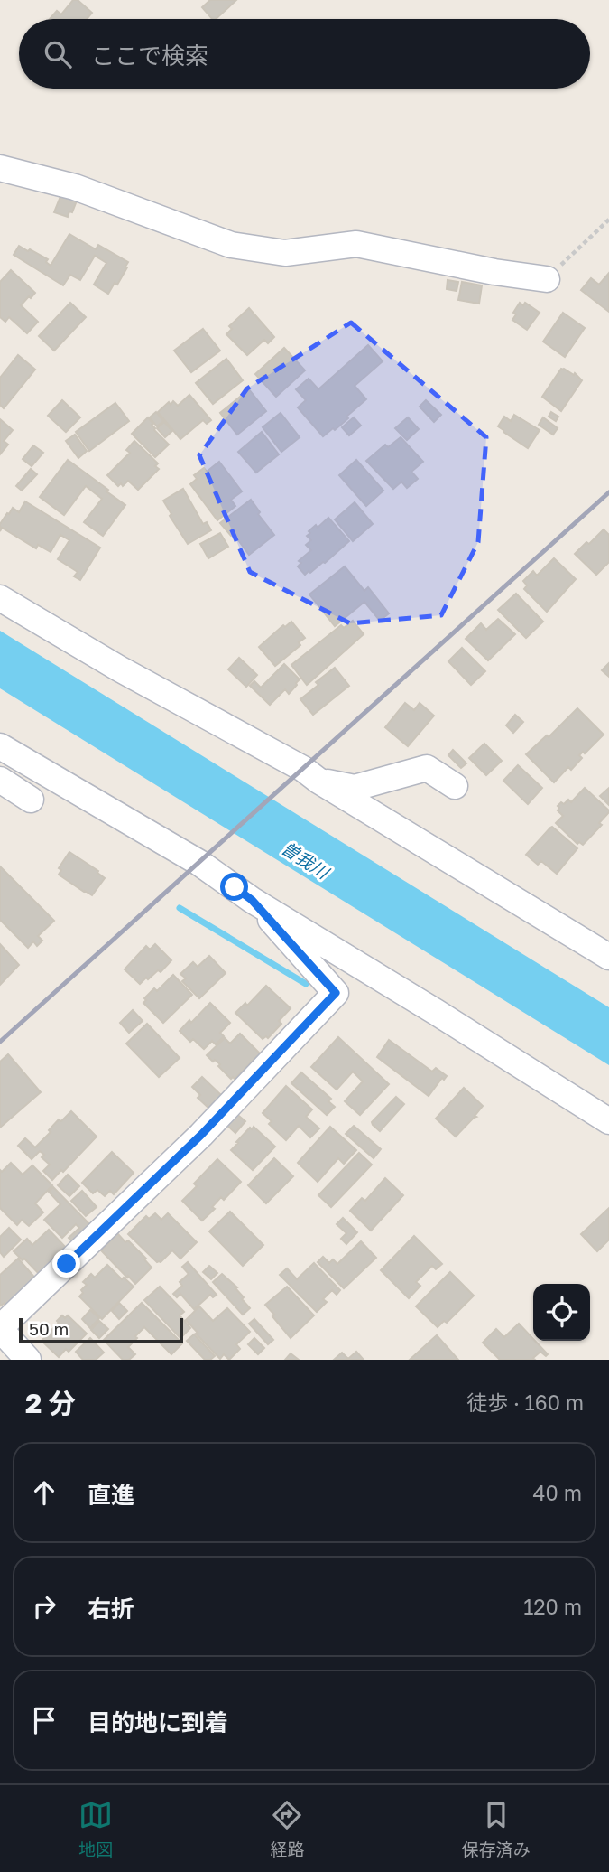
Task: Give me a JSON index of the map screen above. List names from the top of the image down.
{
  "water": ["曽我川"],
  "scale_bar": "50 m",
  "page": {
    "search": "ここで検索",
    "scale": "50 m",
    "heading": ["2 分", "徒歩 · 160 m"],
    "list": [
      ["直進", "40 m"],
      ["右折", "120 m"],
      "目的地に到着"
    ],
    "nav": ["地図", "経路", "保存済み"]
  }
}
